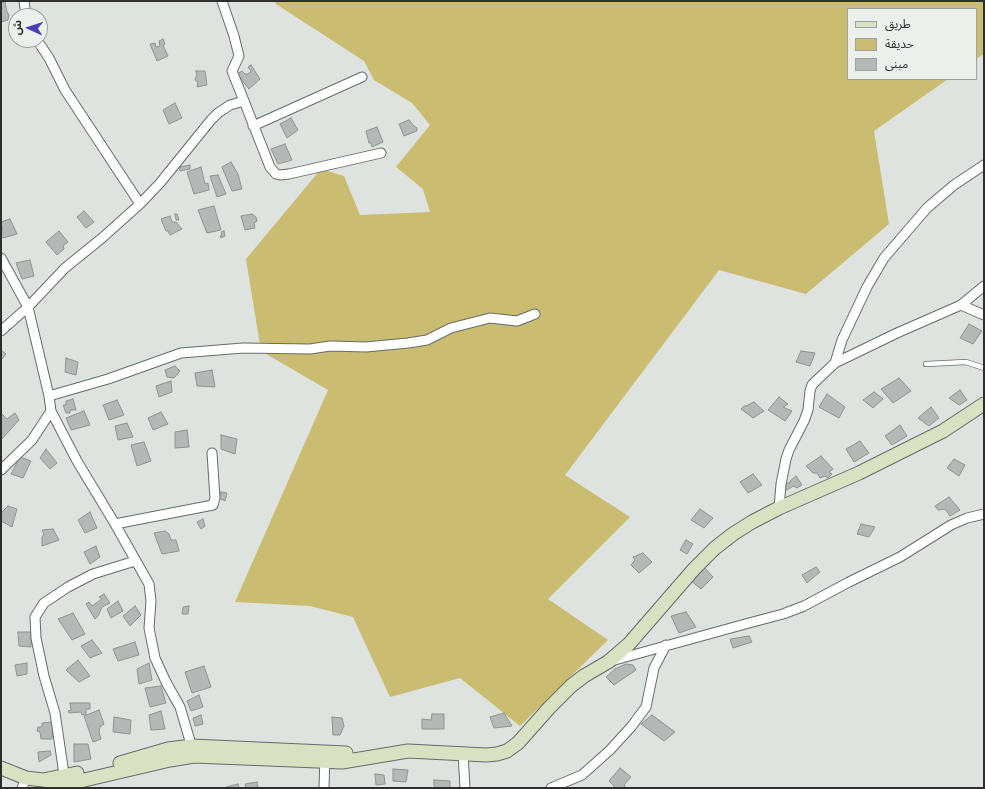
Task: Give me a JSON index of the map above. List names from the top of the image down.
{
  "legend": ["طريق", "حديقة", "مبنى"],
  "north": "left"
}
